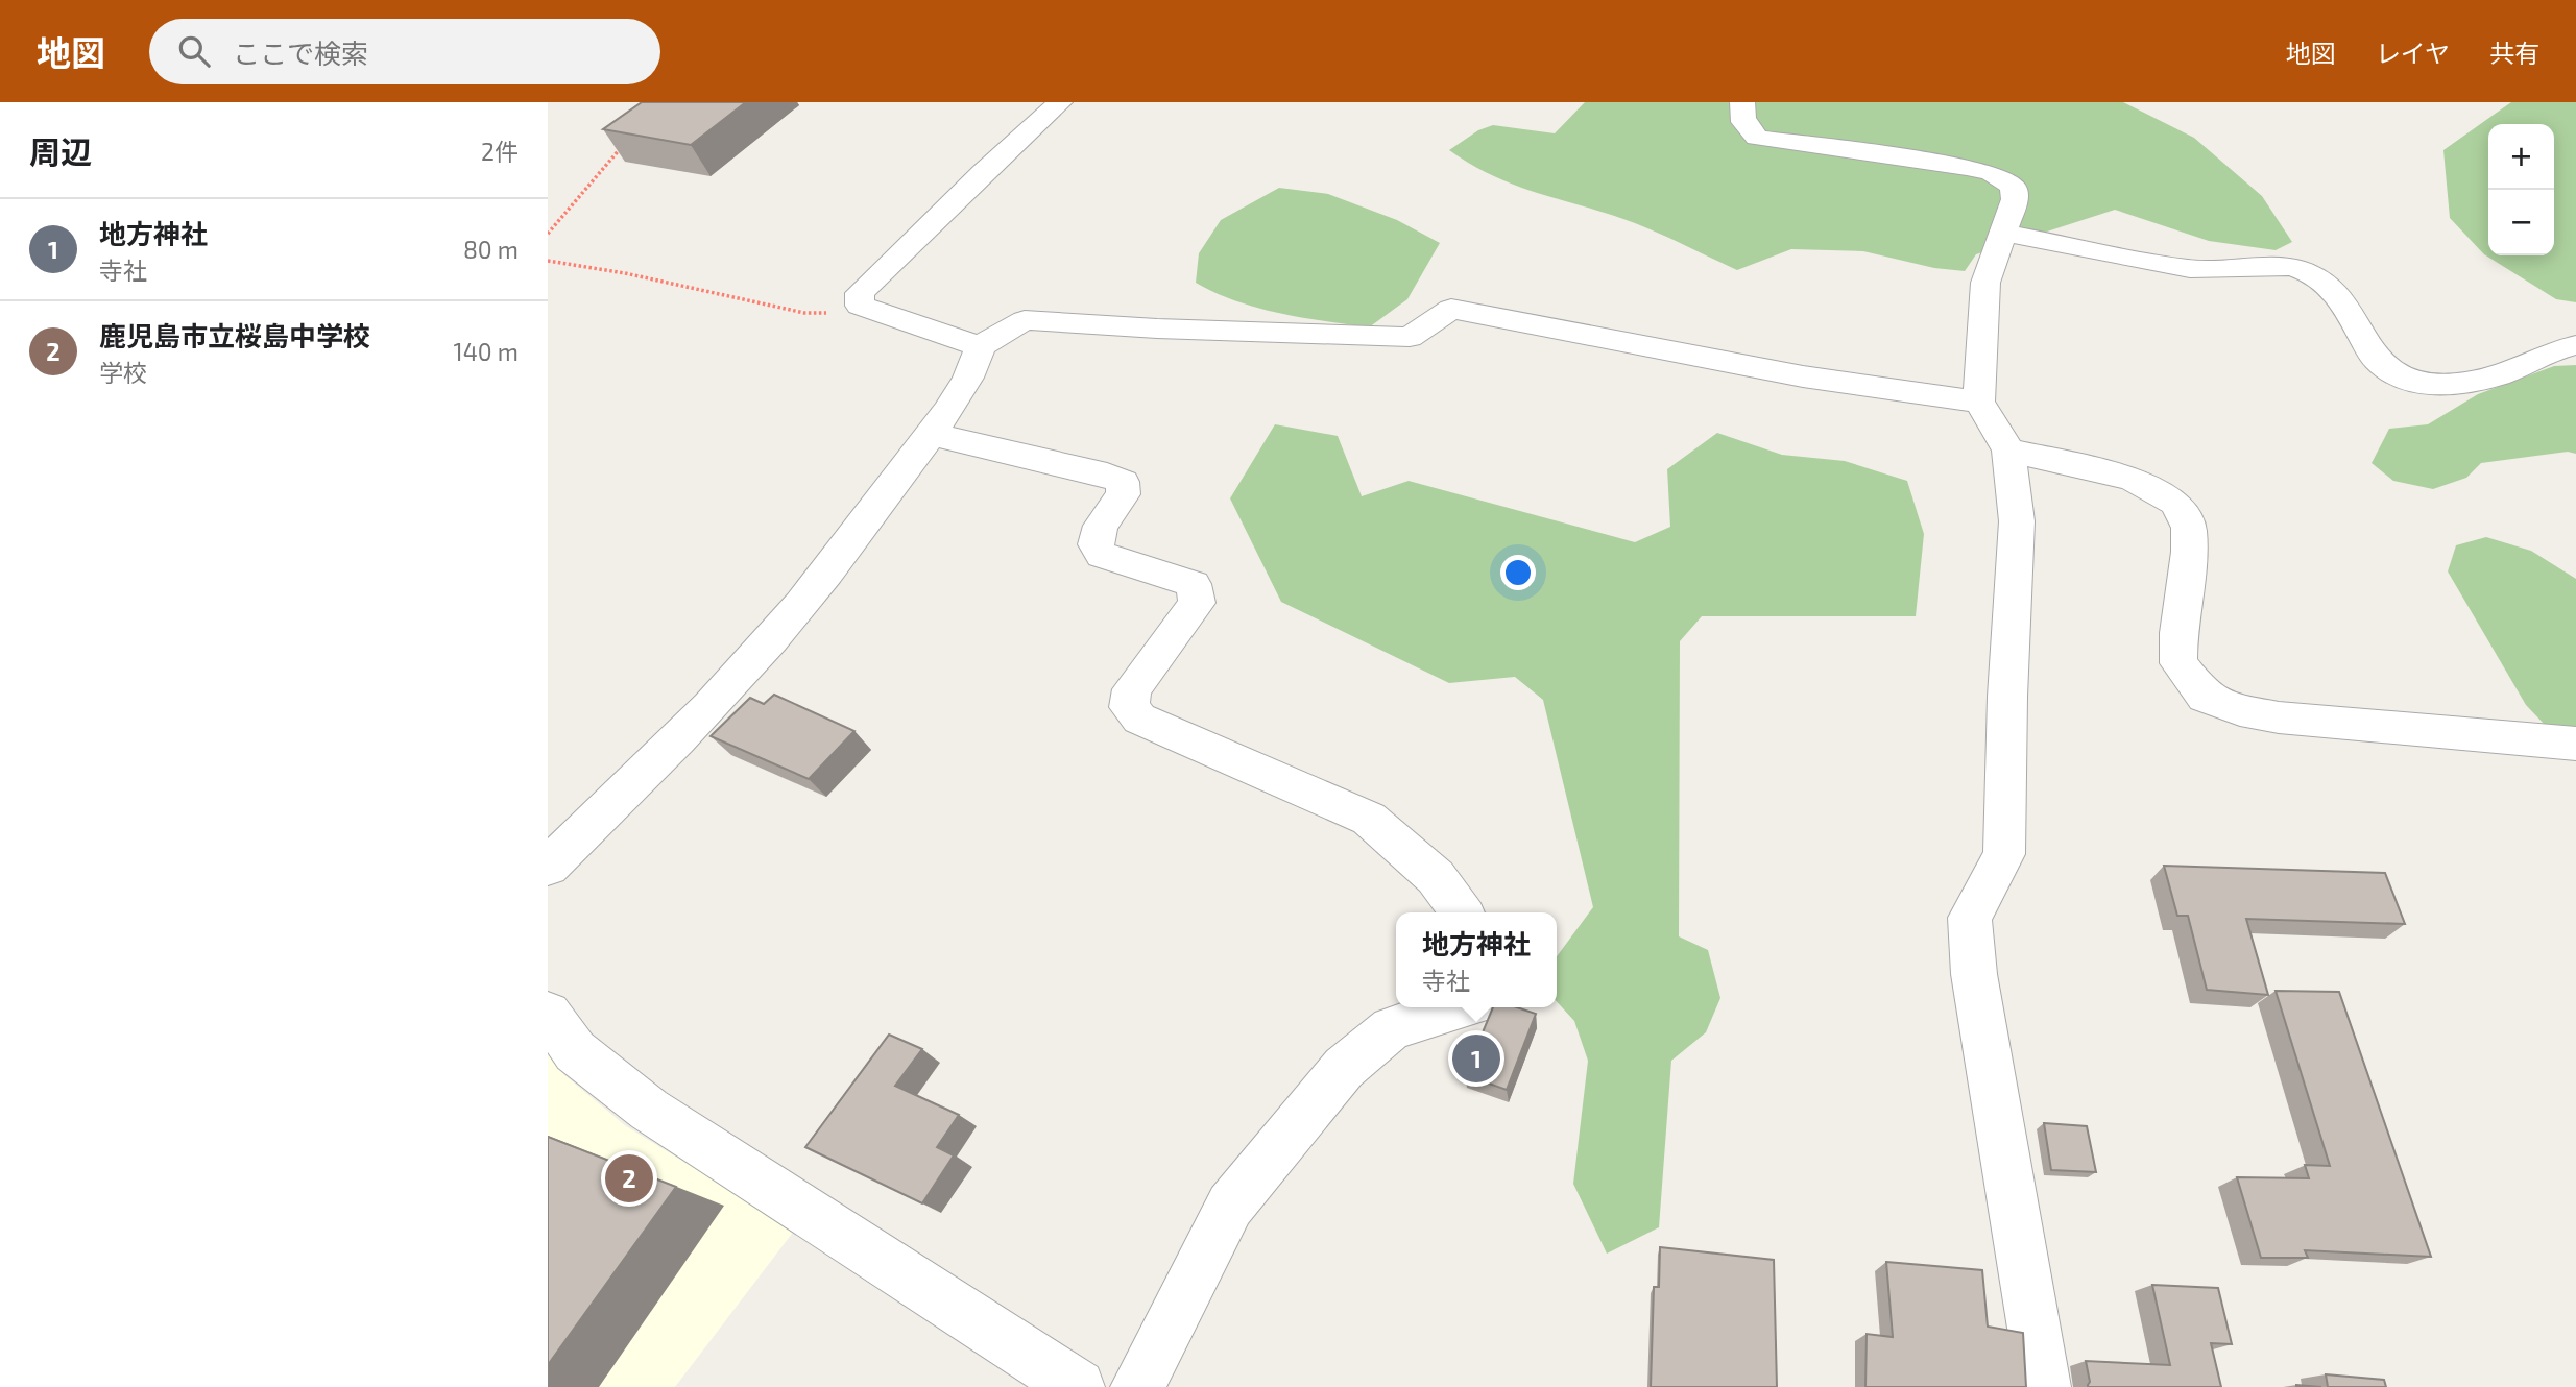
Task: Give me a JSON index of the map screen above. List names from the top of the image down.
{
  "page": {
    "header": "地図",
    "search": "ここで検索",
    "nav": ["地図", "レイヤ", "共有"],
    "heading": ["周辺", "2件"],
    "map_buttons": ["+", "−"],
    "list": [
      {
        "mark": "1",
        "name": "地方神社",
        "note": "寺社",
        "value": "80 m"
      },
      {
        "mark": "2",
        "name": "鹿児島市立桜島中学校",
        "note": "学校",
        "value": "140 m"
      }
    ],
    "popup": ["地方神社", "寺社"],
    "pins": ["1", "2"]
  }
}
